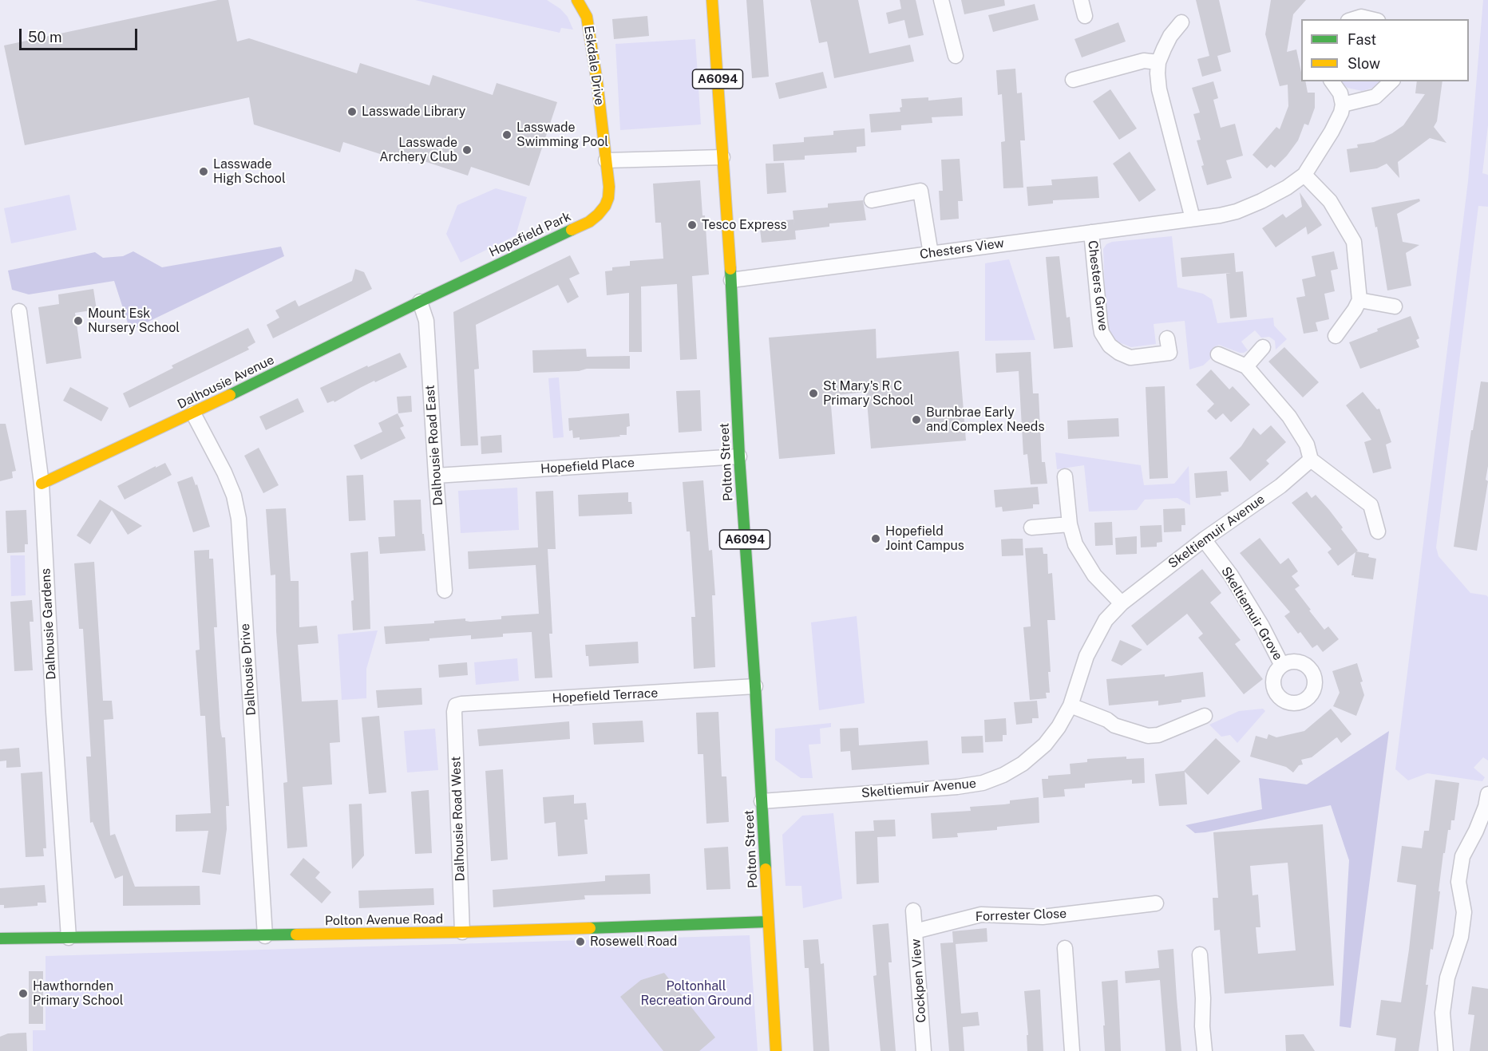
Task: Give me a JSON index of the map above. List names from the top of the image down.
{
  "streets": {
    "street": [
      "Eskdale Drive",
      "A6094",
      "Hopefield Park",
      "Chesters View",
      "Chesters Grove",
      "Dalhousie Avenue",
      "Dalhousie Road East",
      "Polton Street",
      "Hopefield Place",
      "Skeltiemuir Avenue",
      "Skeltiemuir Grove",
      "Dalhousie Gardens",
      "Dalhousie Drive",
      "Hopefield Terrace",
      "Dalhousie Road West",
      "Forrester Close",
      "Polton Avenue Road",
      "Cockpen View"
    ]
  },
  "crossings": [
    ["Eskdale Drive", "Hopefield Park"],
    ["A6094", "Polton Street"],
    ["A6094", "Polton Avenue Road"],
    ["Hopefield Park", "Dalhousie Avenue"],
    ["Hopefield Park", "Dalhousie Road East"],
    ["Chesters View", "Chesters Grove"],
    ["Chesters View", "Polton Street"],
    ["Dalhousie Avenue", "Dalhousie Road East"],
    ["Dalhousie Avenue", "Dalhousie Gardens"],
    ["Dalhousie Avenue", "Dalhousie Drive"],
    ["Dalhousie Road East", "Hopefield Place"],
    ["Polton Street", "Hopefield Place"],
    ["Polton Street", "Skeltiemuir Avenue"],
    ["Polton Street", "Hopefield Terrace"],
    ["Polton Street", "Polton Avenue Road"],
    ["Skeltiemuir Avenue", "Skeltiemuir Grove"],
    ["Dalhousie Gardens", "Polton Avenue Road"],
    ["Dalhousie Drive", "Polton Avenue Road"],
    ["Hopefield Terrace", "Dalhousie Road West"],
    ["Dalhousie Road West", "Polton Avenue Road"],
    ["Forrester Close", "Cockpen View"]
  ],
  "parks": ["Poltonhall Recreation Ground"],
  "places": [
    "Lasswade Library",
    "Lasswade Swimming Pool",
    "Lasswade Archery Club",
    "Lasswade High School",
    "Tesco Express",
    "Mount Esk Nursery School",
    "St Mary's R C Primary School",
    "Burnbrae Early and Complex Needs",
    "Hopefield Joint Campus",
    "Rosewell Road",
    "Hawthornden Primary School"
  ],
  "legend": ["Fast", "Slow"],
  "scale_bar": "50 m"
}
